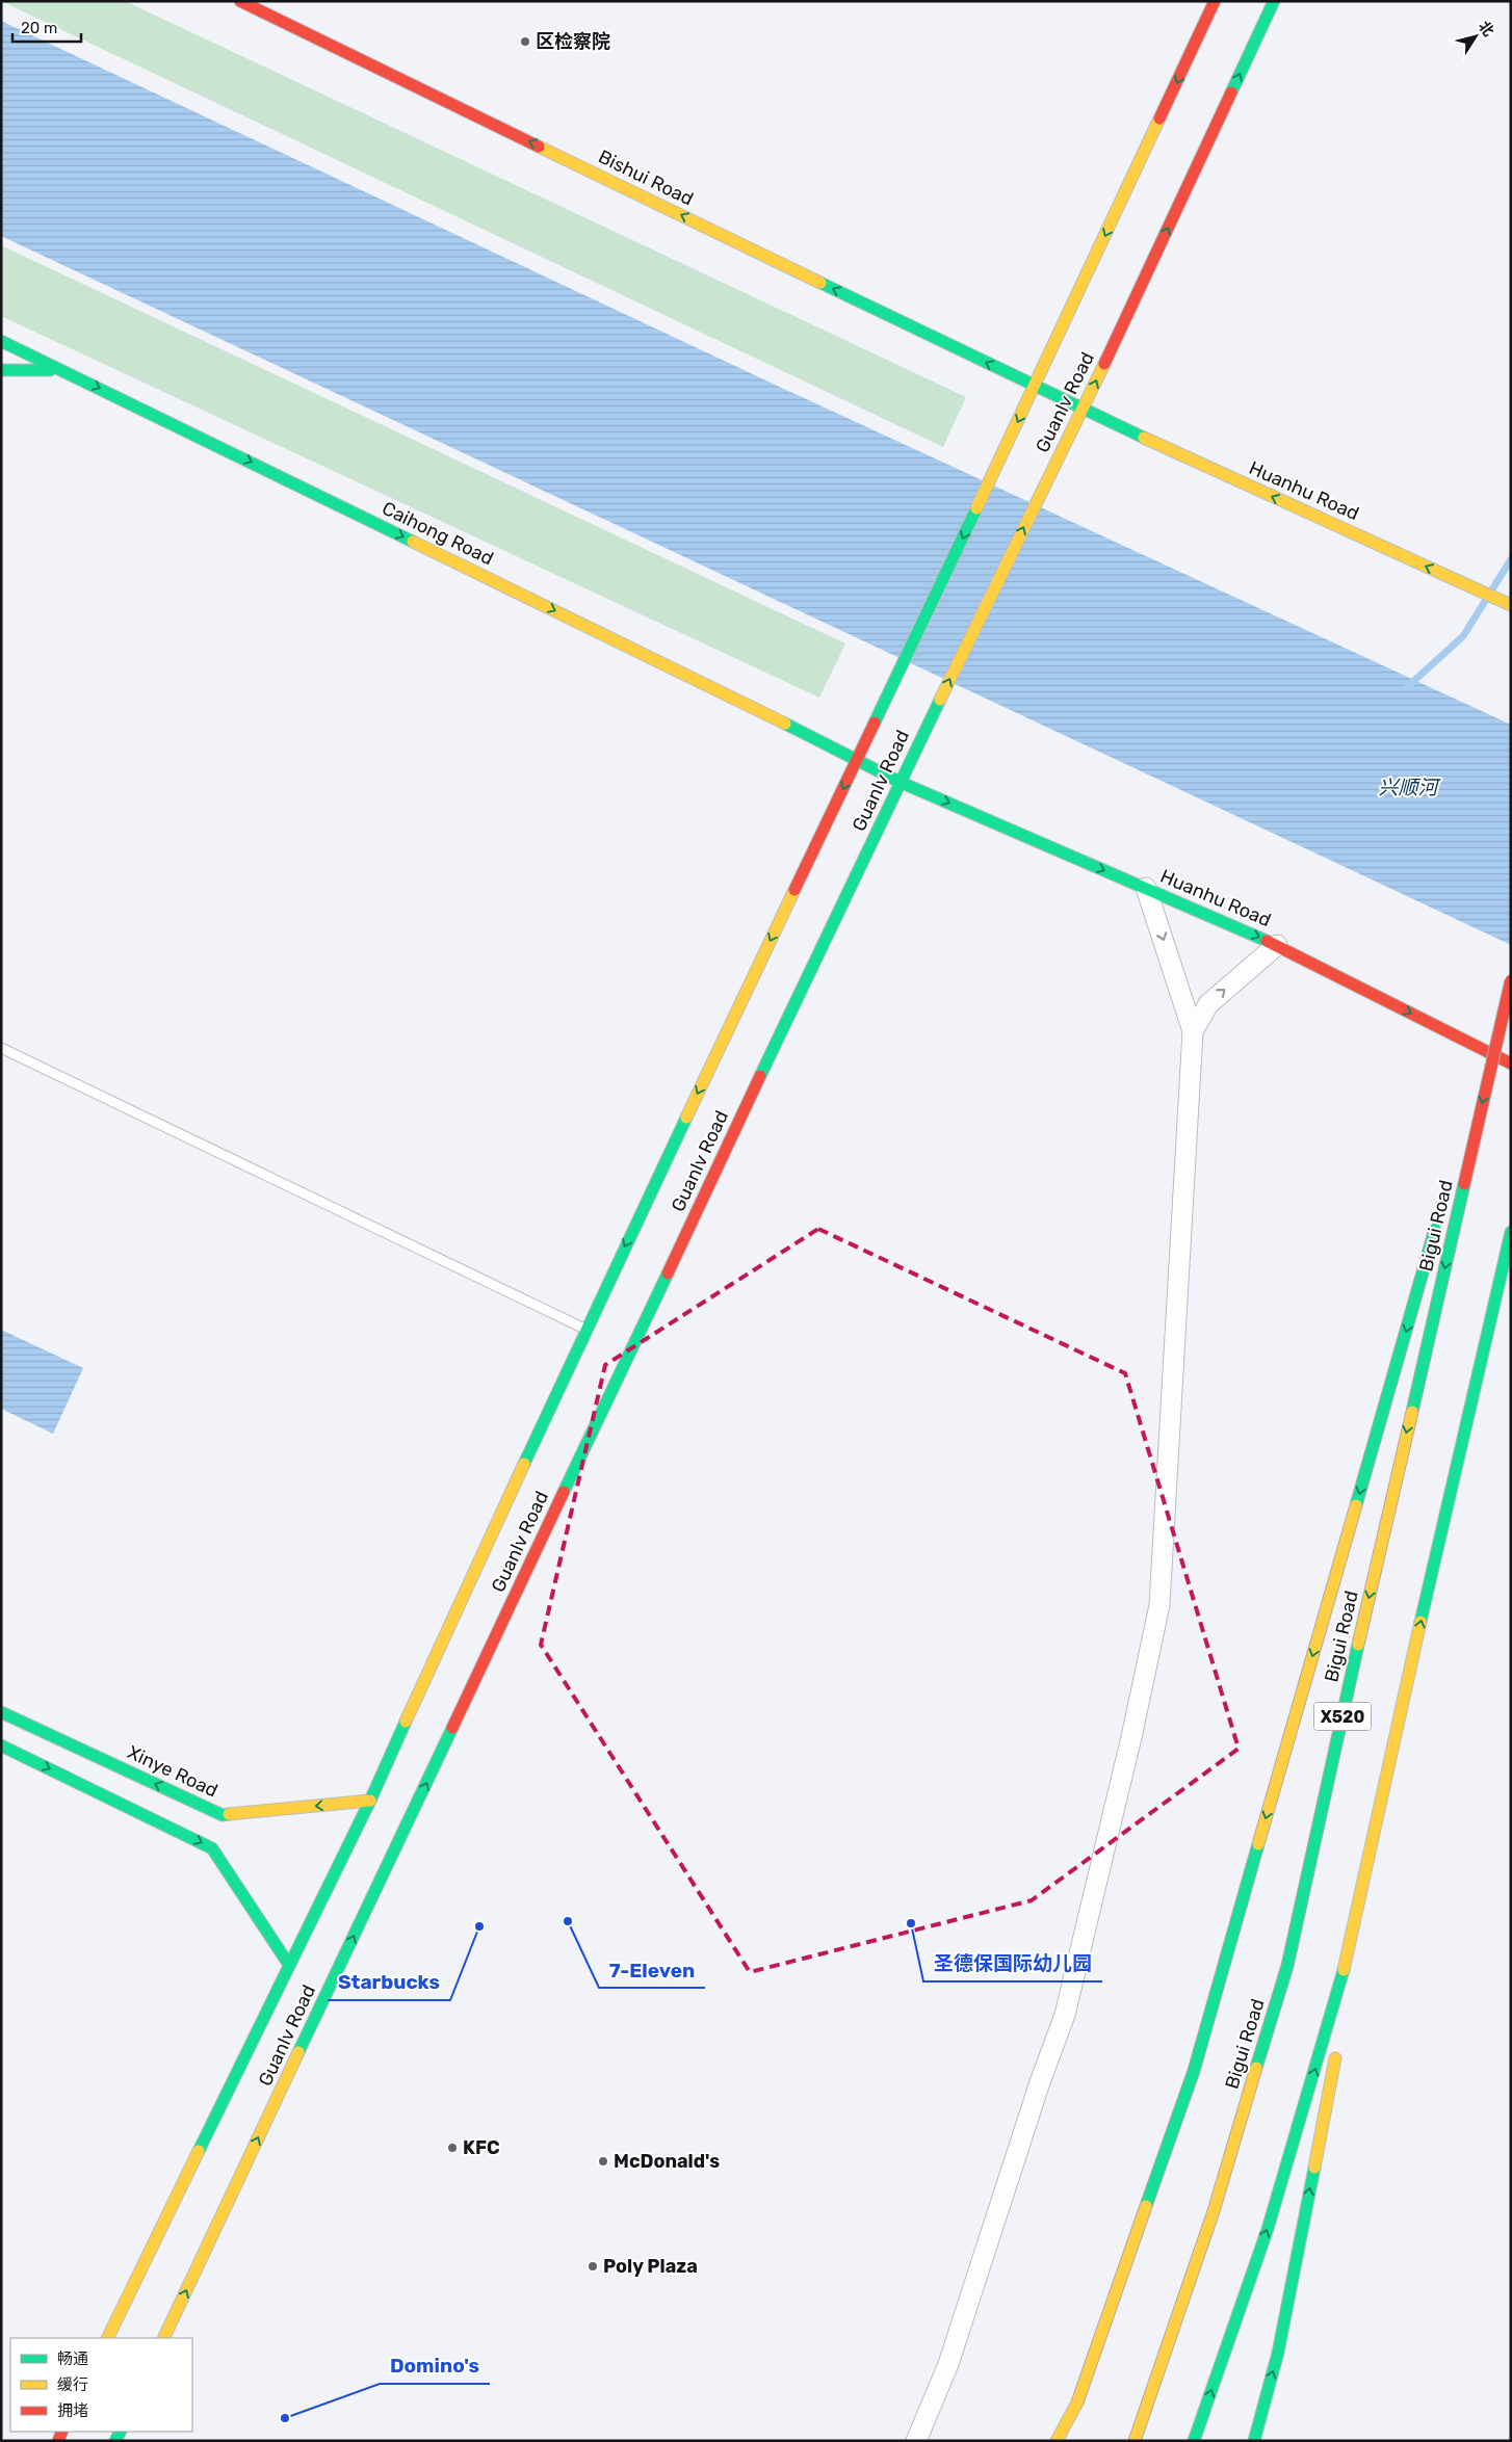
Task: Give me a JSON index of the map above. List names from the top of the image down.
{
  "streets": {
    "main road": [
      "Bishui Road",
      "Guanlv Road",
      "Huanhu Road",
      "Caihong Road",
      "Bigui Road",
      "X520",
      "Xinye Road"
    ]
  },
  "crossings": [
    ["Bishui Road", "Guanlv Road"],
    ["Bishui Road", "Huanhu Road"],
    ["Guanlv Road", "Huanhu Road"],
    ["Guanlv Road", "Caihong Road"],
    ["Guanlv Road", "Xinye Road"],
    ["Huanhu Road", "Caihong Road"]
  ],
  "one_way": ["Bishui Road", "Caihong Road", "Xinye Road"],
  "water": ["兴顺河"],
  "places": [
    "区检察院",
    "7-Eleven",
    "圣德保国际幼儿园",
    "Starbucks",
    "KFC",
    "McDonald's",
    "Poly Plaza",
    "Domino's"
  ],
  "legend": ["畅通", "缓行", "拥堵"],
  "scale_bar": "20 m",
  "north": "top right"
}
